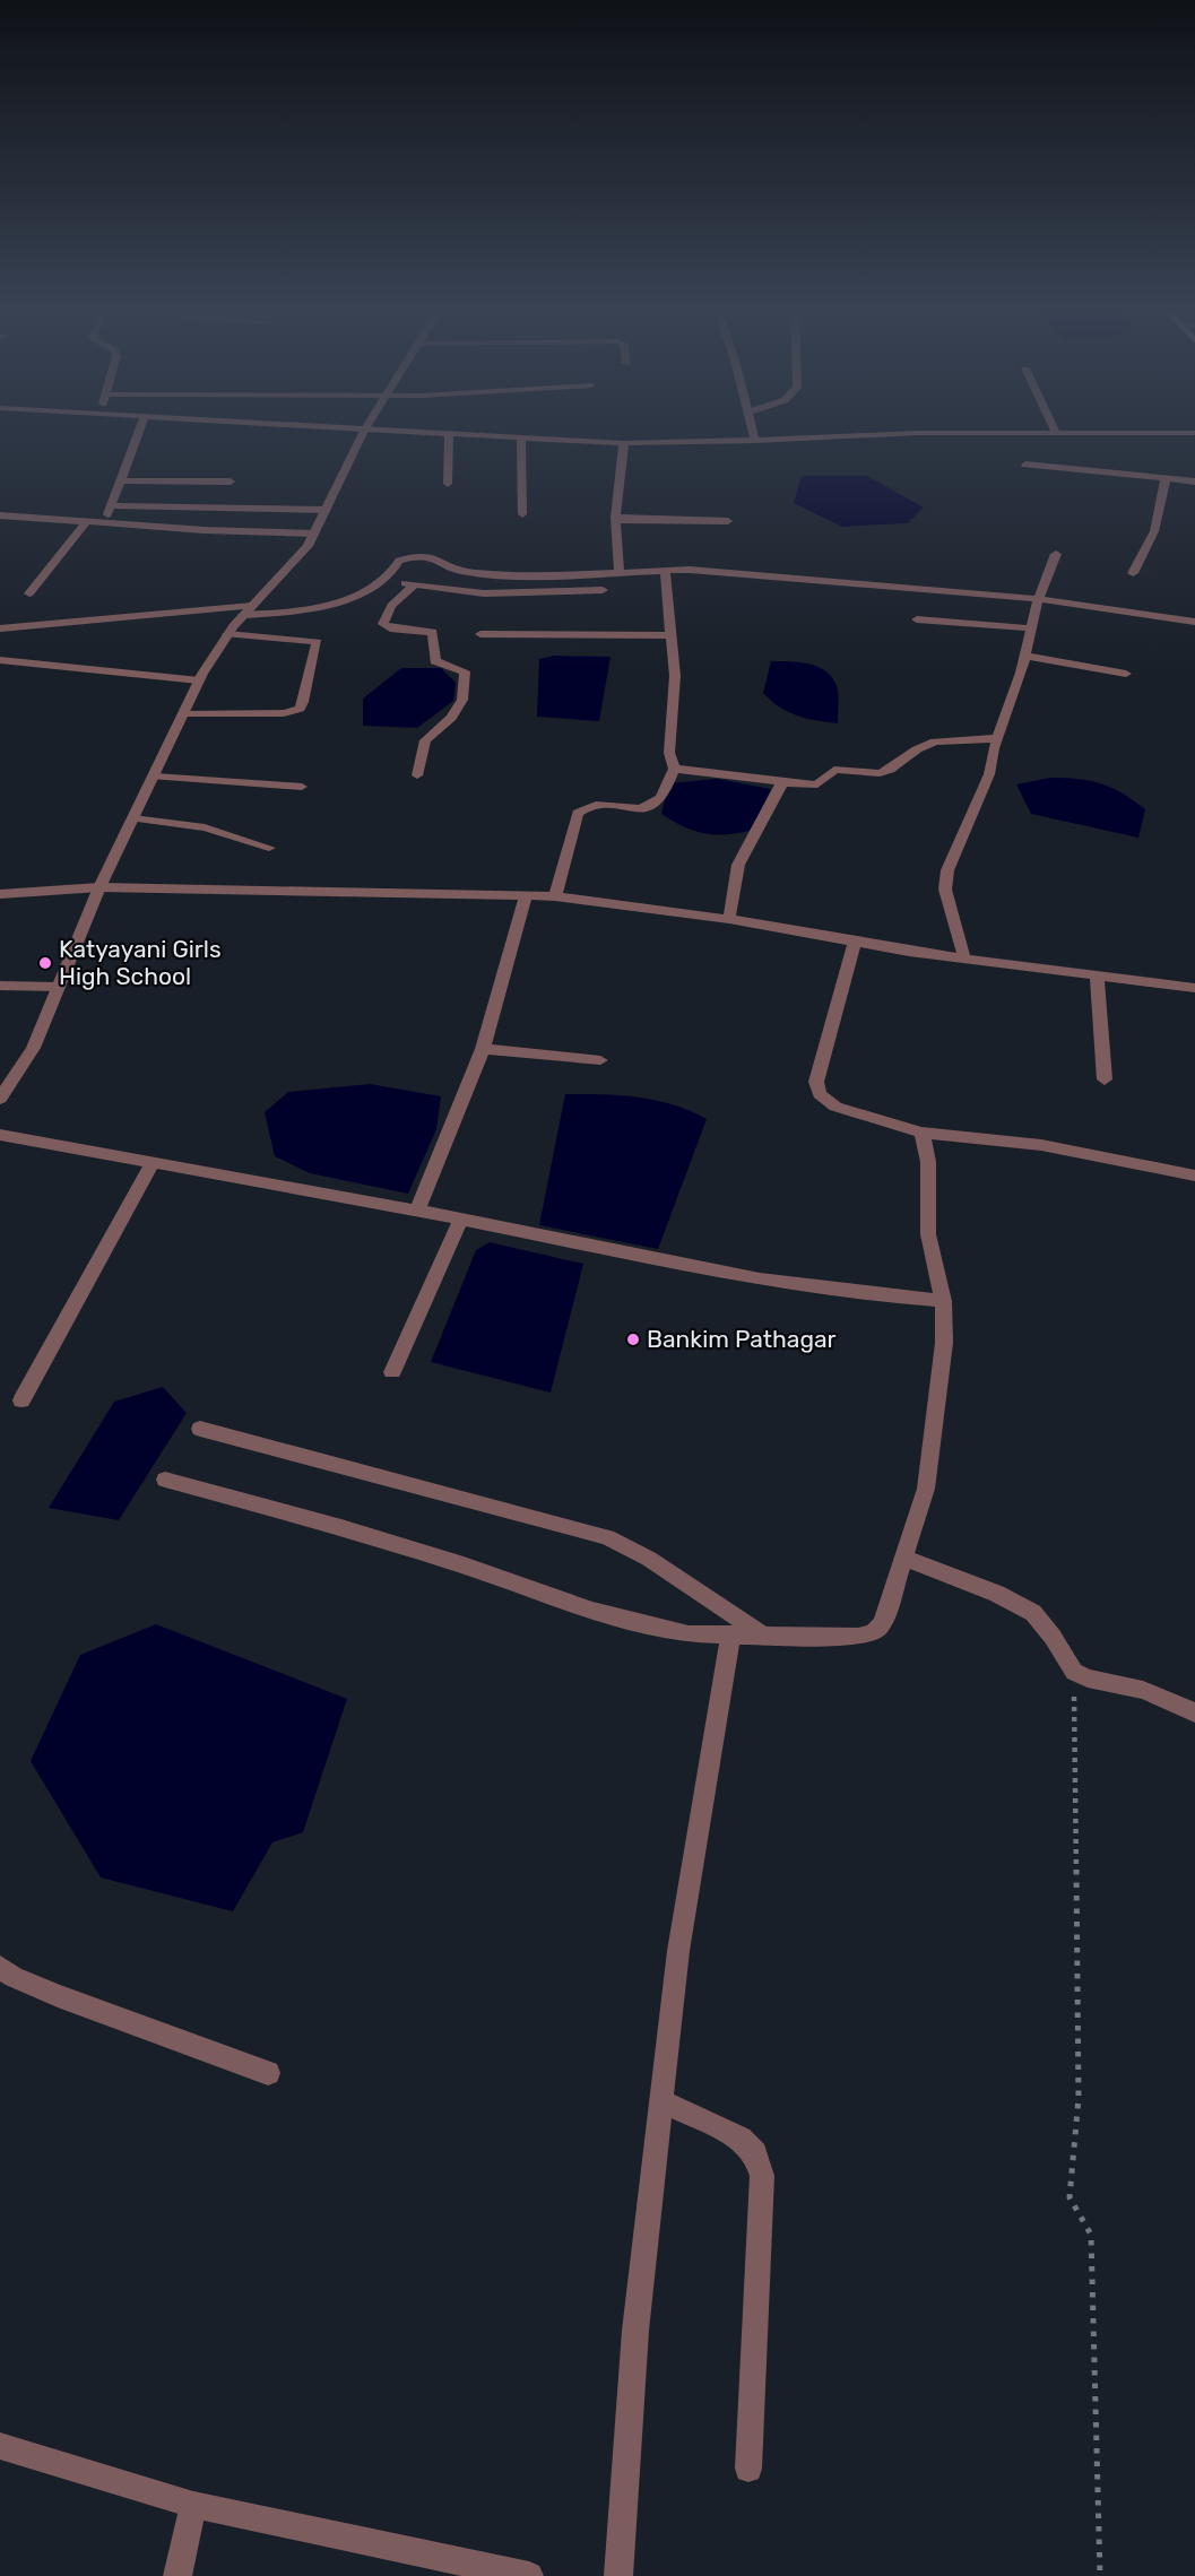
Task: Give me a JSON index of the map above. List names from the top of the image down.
{
  "places": ["Katyayani Girls High School", "Bankim Pathagar"]
}
